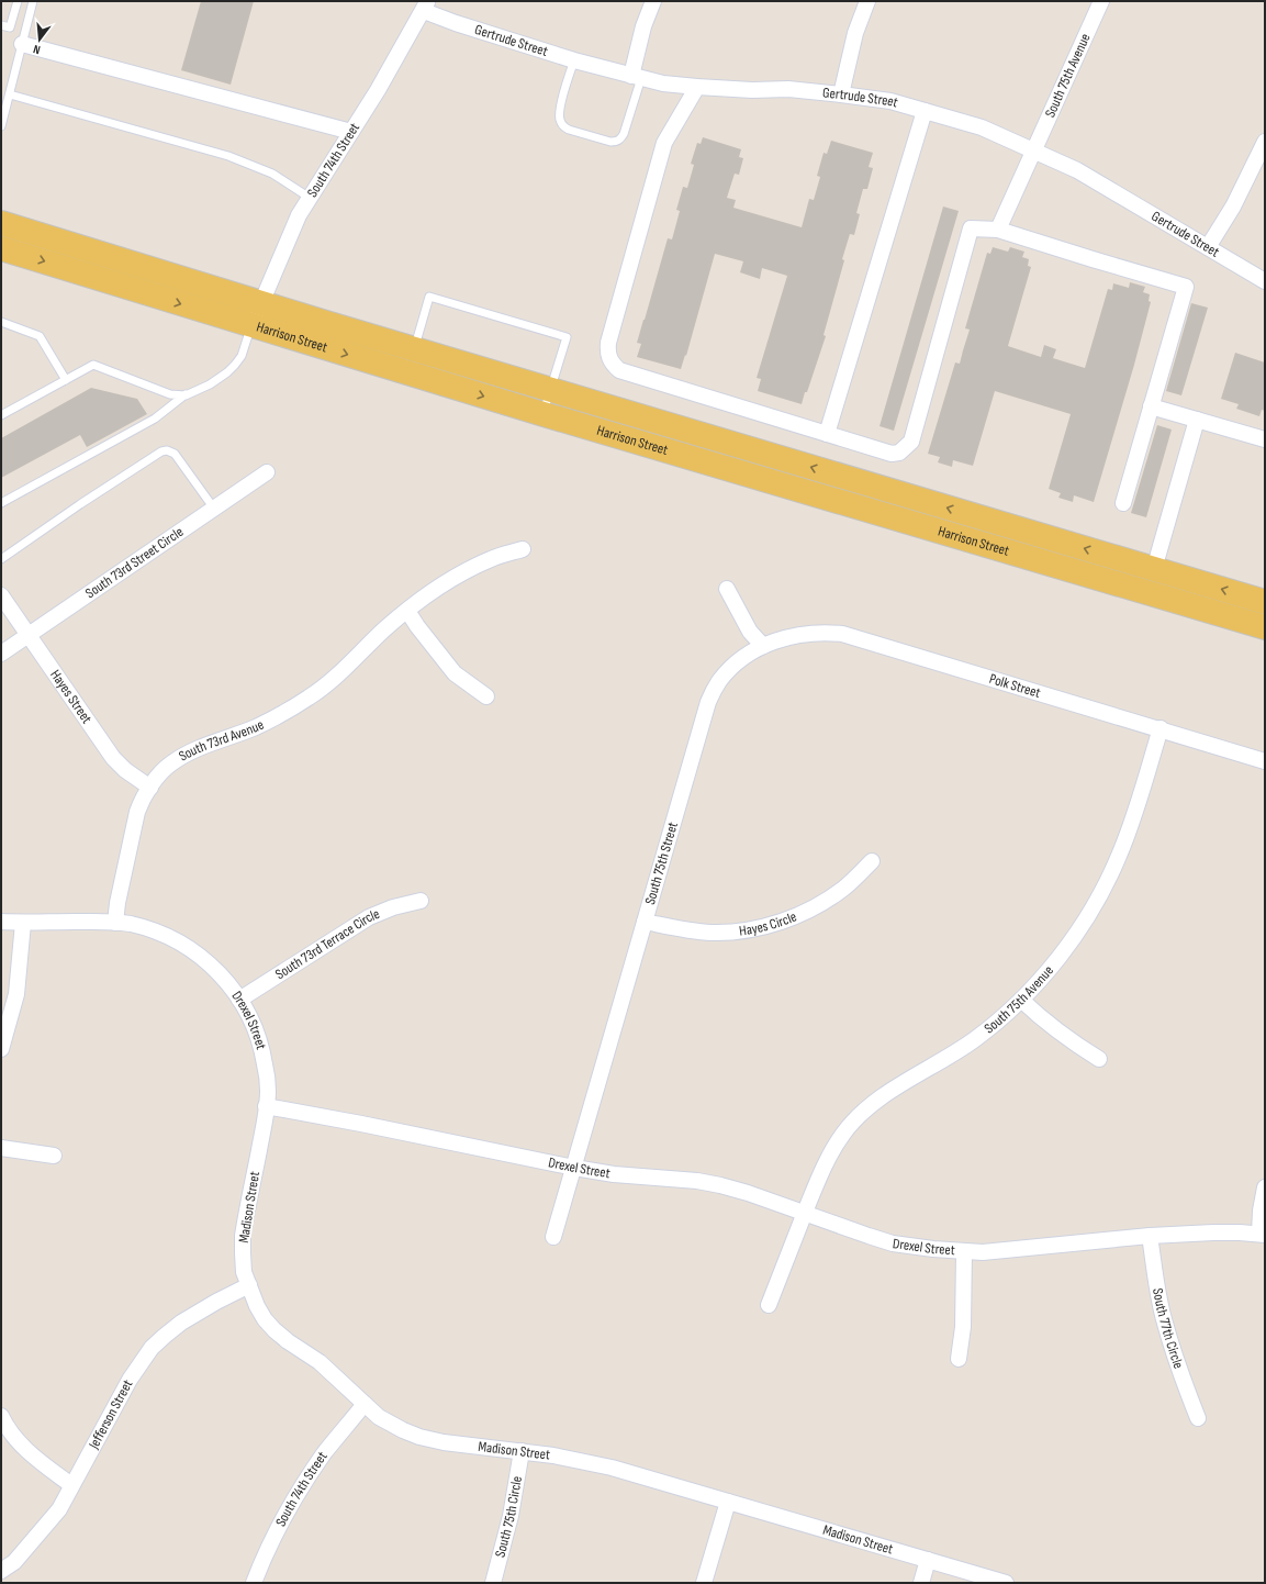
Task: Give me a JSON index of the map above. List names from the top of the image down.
{
  "streets": {
    "main road": ["Harrison Street"],
    "street": [
      "Gertrude Street",
      "South 75th Avenue",
      "South 74th Street",
      "South 73rd Street Circle",
      "Polk Street",
      "Hayes Street",
      "South 73rd Avenue",
      "South 75th Street",
      "Hayes Circle",
      "South 73rd Terrace Circle",
      "Drexel Street",
      "Madison Street",
      "South 77th Circle",
      "Jefferson Street",
      "South 75th Circle"
    ]
  },
  "crossings": [
    ["Gertrude Street", "South 75th Avenue"],
    ["Gertrude Street", "South 74th Street"],
    ["South 75th Avenue", "Polk Street"],
    ["South 75th Avenue", "Drexel Street"],
    ["South 74th Street", "Harrison Street"],
    ["South 74th Street", "Madison Street"],
    ["South 73rd Street Circle", "Hayes Street"],
    ["Polk Street", "South 75th Street"],
    ["Hayes Street", "South 73rd Avenue"],
    ["South 73rd Avenue", "Drexel Street"],
    ["South 75th Street", "Hayes Circle"],
    ["South 75th Street", "Drexel Street"],
    ["South 73rd Terrace Circle", "Drexel Street"],
    ["Drexel Street", "Madison Street"],
    ["Drexel Street", "South 77th Circle"],
    ["Madison Street", "Jefferson Street"],
    ["Madison Street", "South 75th Circle"]
  ],
  "north": "bottom"
}
